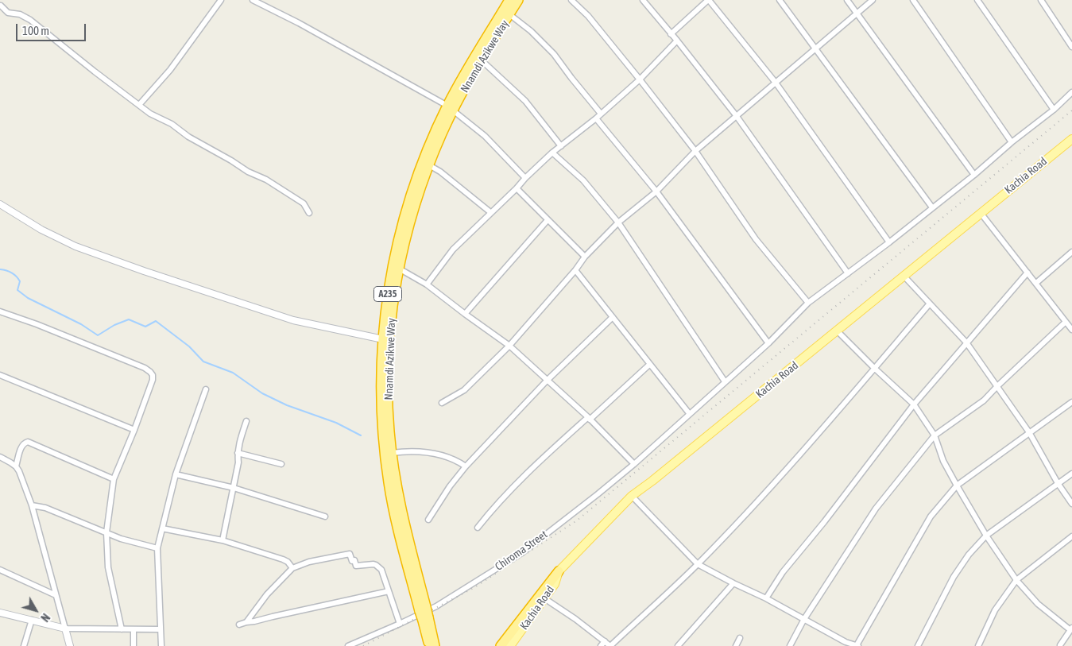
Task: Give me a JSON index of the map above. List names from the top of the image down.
{
  "streets": {
    "highway": ["Nnamdi Azikwe Way", "A235"],
    "main road": ["Kachia Road"],
    "street": ["Chiroma Street"]
  },
  "crossings": [
    ["Nnamdi Azikwe Way", "A235"]
  ],
  "scale_bar": "100 m",
  "north": "bottom right"
}
